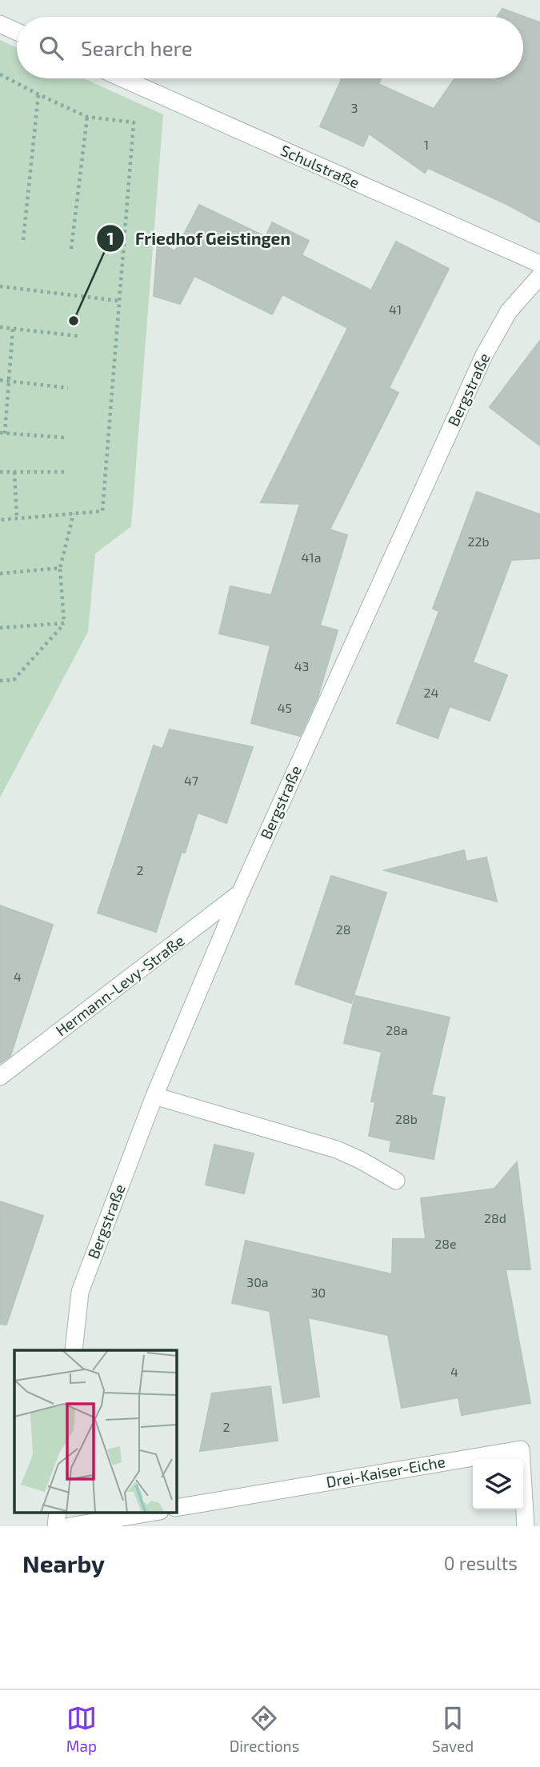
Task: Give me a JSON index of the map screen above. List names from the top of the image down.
{
  "streets": {
    "street": [
      "Schulstraße",
      "Bergstraße",
      "Hermann-Levy-Straße",
      "Drei-Kaiser-Eiche"
    ]
  },
  "crossings": [
    ["Bergstraße", "Hermann-Levy-Straße"]
  ],
  "places": ["Friedhof Geistingen"],
  "house_numbers": [
    "3",
    "1",
    "41",
    "22b",
    "41a",
    "43",
    "24",
    "45",
    "47",
    "2",
    "28",
    "4",
    "28a",
    "28b",
    "28d",
    "28e",
    "30a",
    "30",
    "4",
    "2"
  ],
  "page": {
    "search": "Search here",
    "heading": ["Nearby", "0 results"],
    "nav": ["Map", "Directions", "Saved"]
  }
}
